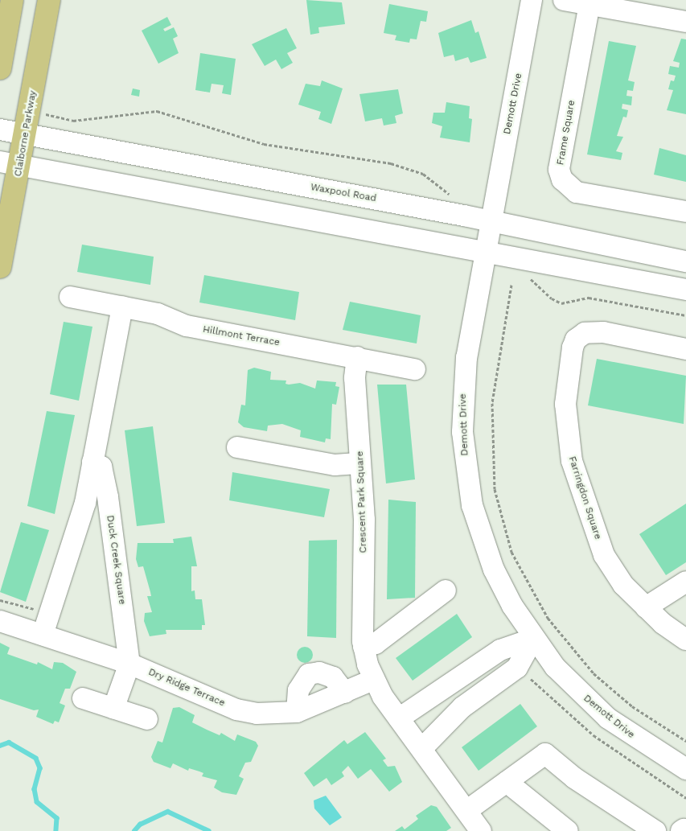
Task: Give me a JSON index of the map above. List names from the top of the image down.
{
  "streets": {
    "main road": ["Claiborne Parkway"],
    "street": [
      "Demott Drive",
      "Frame Square",
      "Waxpool Road",
      "Hillmont Terrace",
      "Farringdon Square",
      "Crescent Park Square",
      "Duck Creek Square",
      "Dry Ridge Terrace"
    ]
  },
  "crossings": [
    ["Demott Drive", "Waxpool Road"],
    ["Claiborne Parkway", "Waxpool Road"],
    ["Hillmont Terrace", "Crescent Park Square"],
    ["Crescent Park Square", "Dry Ridge Terrace"],
    ["Duck Creek Square", "Dry Ridge Terrace"]
  ]
}
